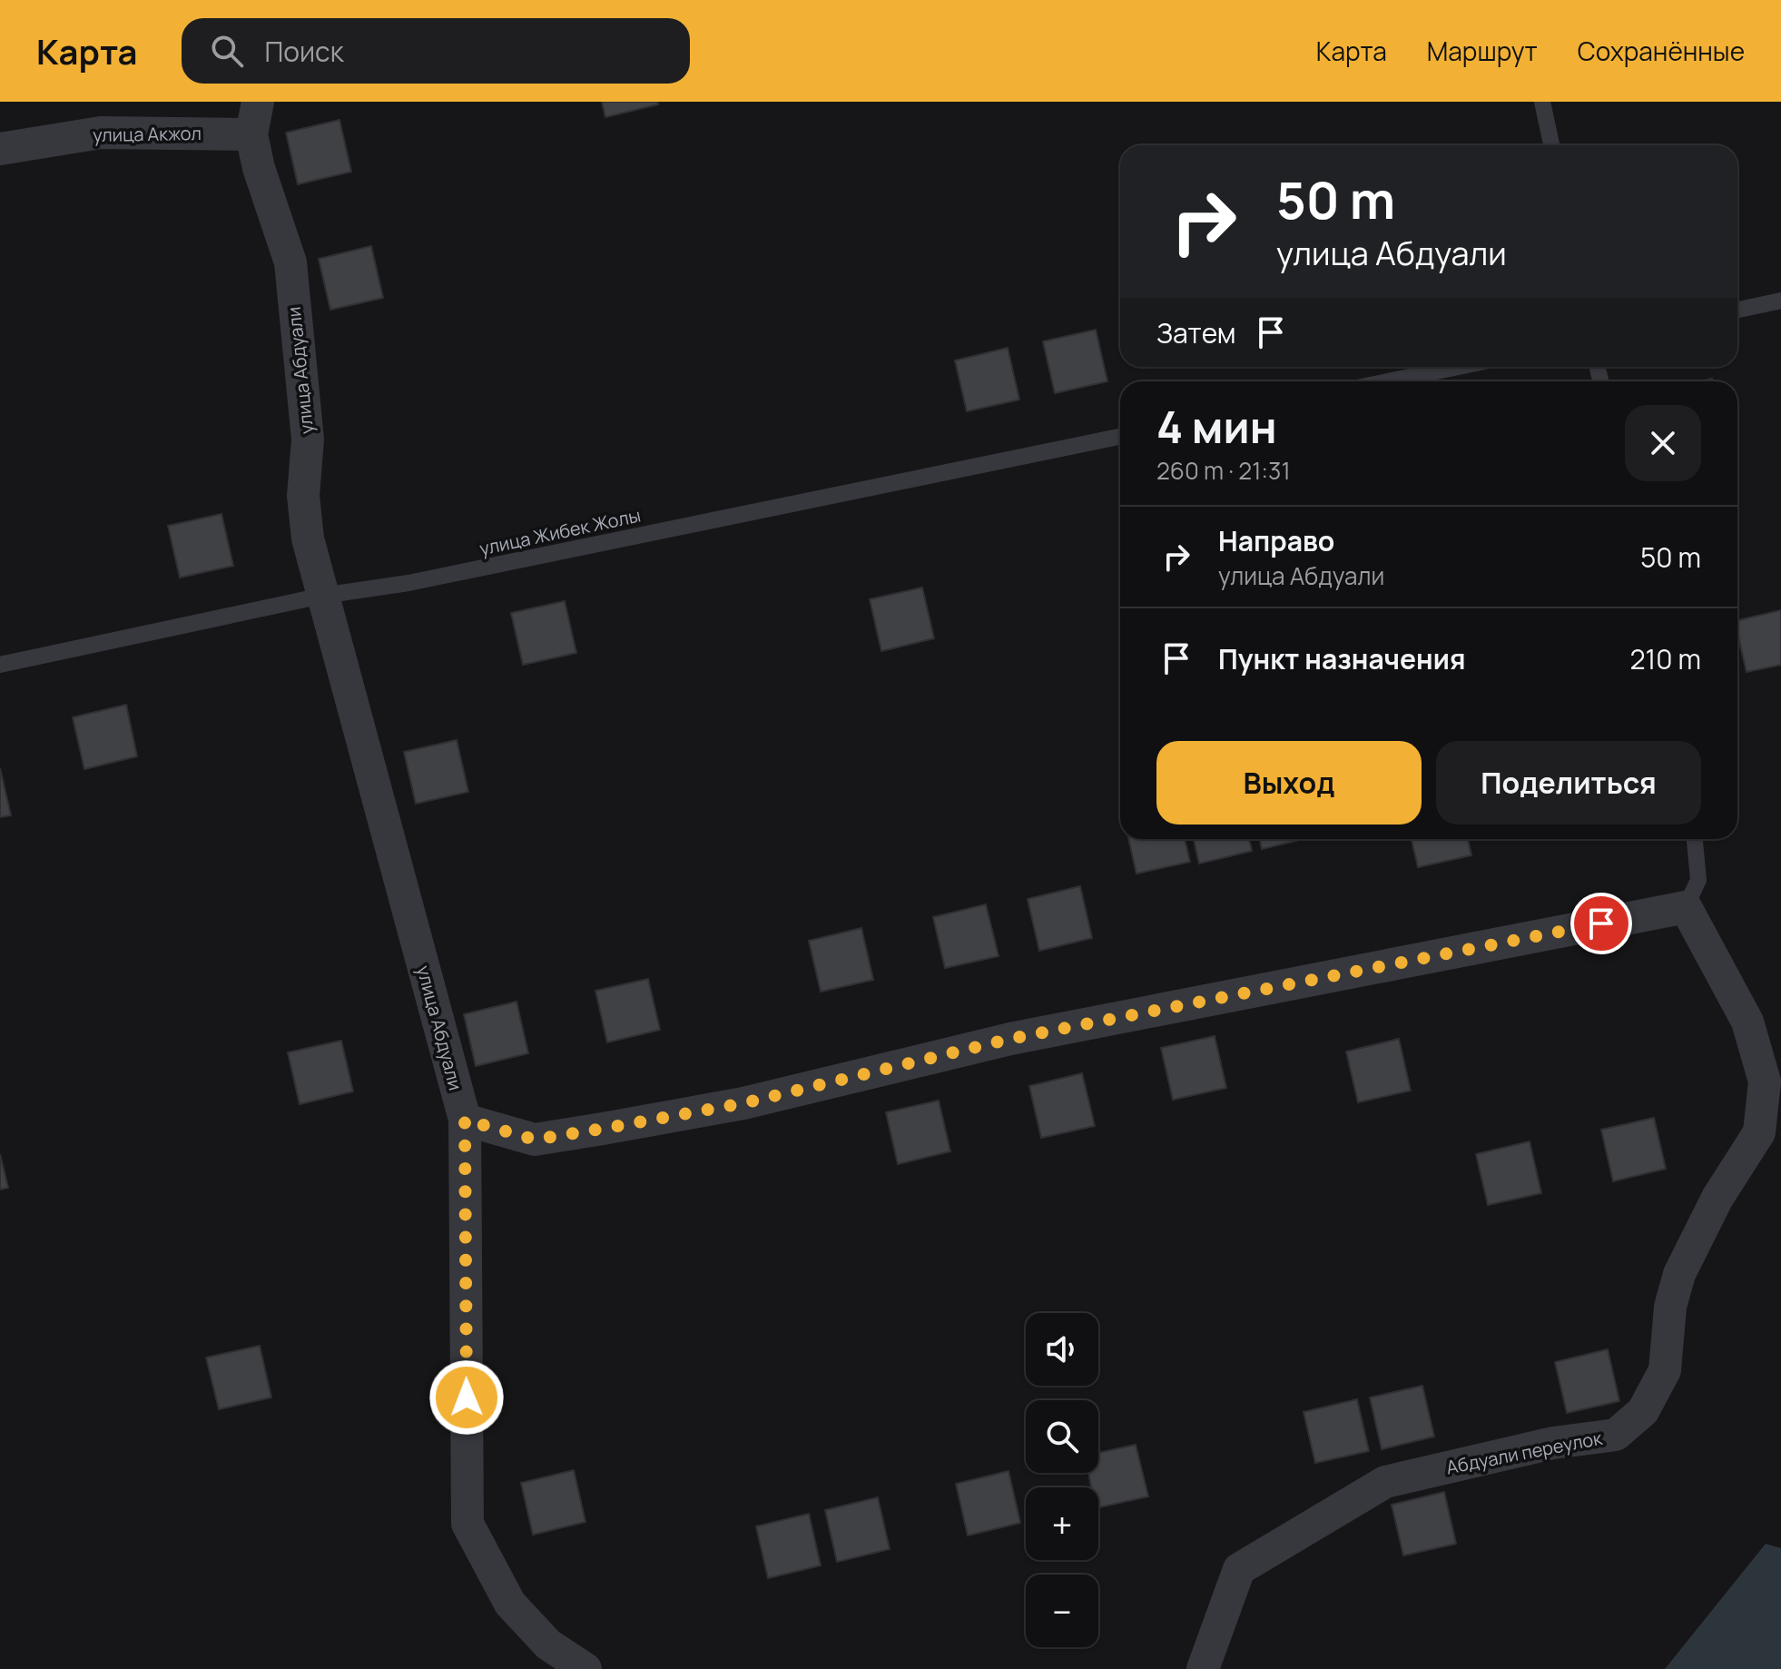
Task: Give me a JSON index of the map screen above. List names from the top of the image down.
{
  "streets": {
    "street": ["улица Акжол", "улица Абдуали", "Абдуали переулок"],
    "lane": ["улица Жибек Жолы"]
  },
  "crossings": [
    ["улица Акжол", "улица Абдуали"],
    ["улица Абдуали", "улица Жибек Жолы"]
  ],
  "page": {
    "header": "Карта",
    "search": "Поиск",
    "nav": ["Карта", "Маршрут", "Сохранённые"],
    "turn": ["50 m", "улица Абдуали"],
    "then": "Затем",
    "heading": ["4 мин", "260 m · 21:31"],
    "list": [
      {
        "name": "Направо",
        "note": "улица Абдуали",
        "value": "50 m"
      },
      {
        "name": "Пункт назначения",
        "value": "210 m"
      }
    ],
    "buttons": ["Выход", "Поделиться"],
    "map_buttons": ["+", "−"]
  }
}
